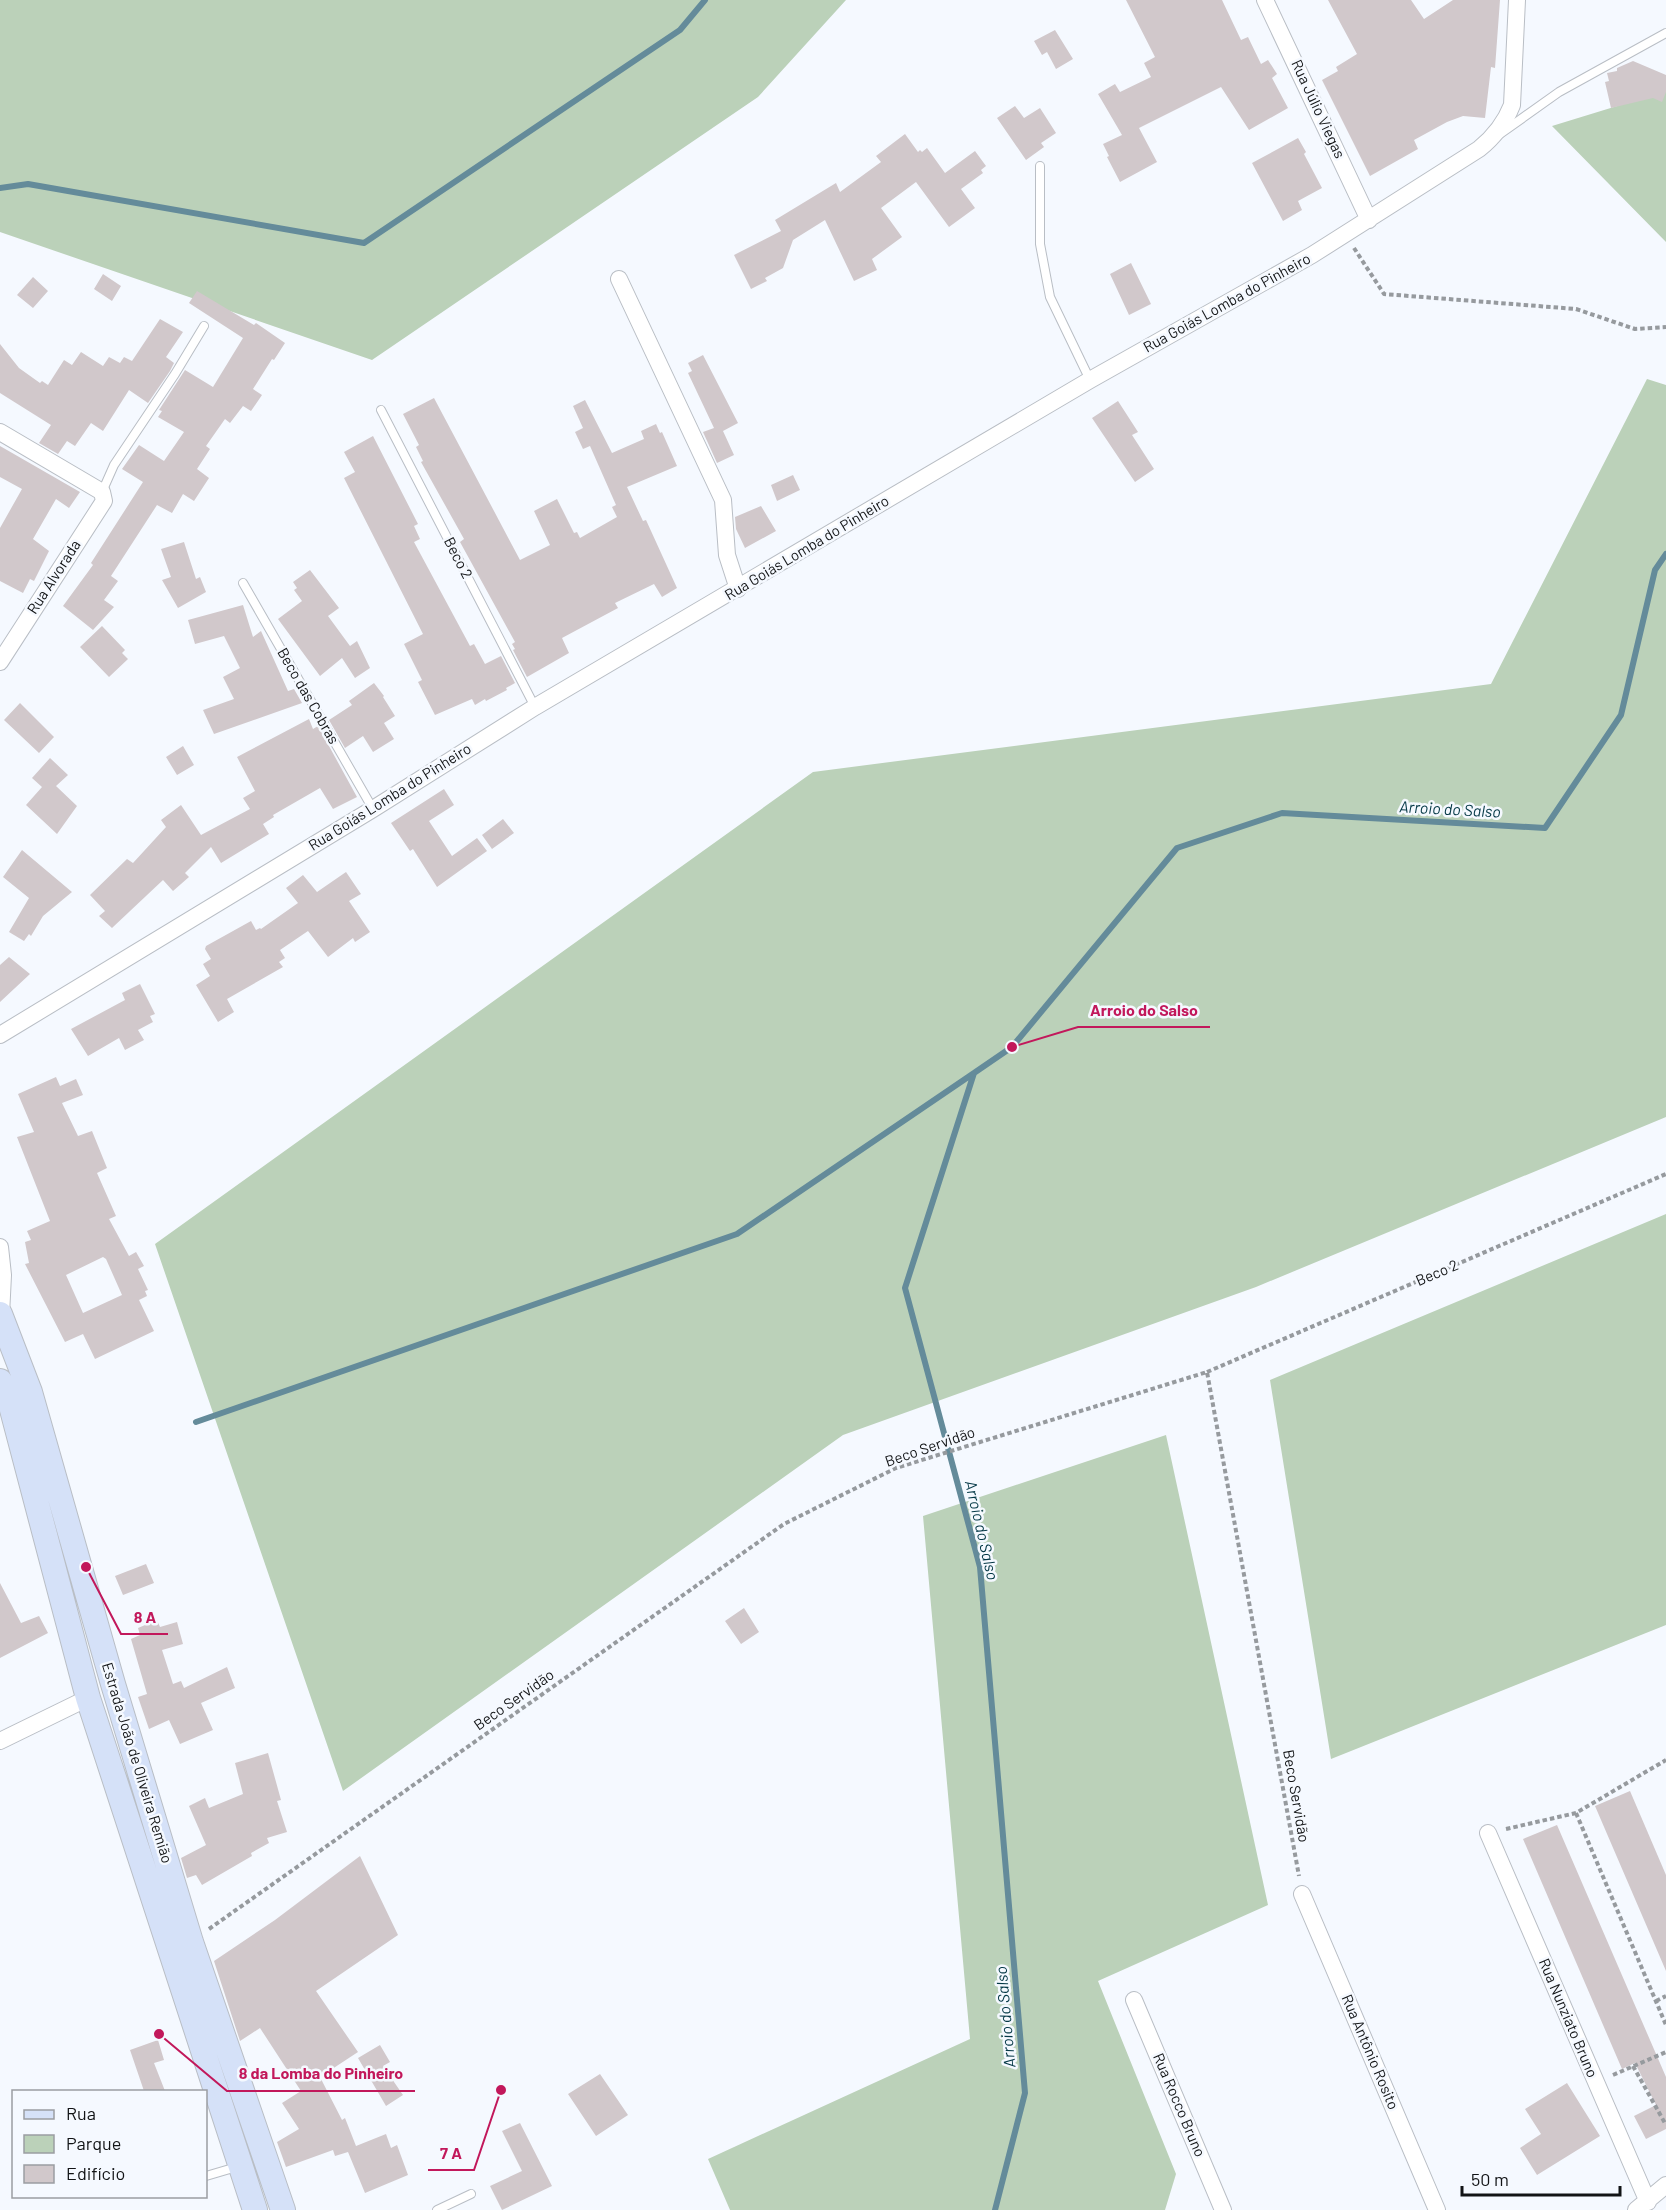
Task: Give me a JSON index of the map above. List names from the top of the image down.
{
  "streets": {
    "main road": ["Estrada João de Oliveira Remião"],
    "street": [
      "Rua Júlio Viegas",
      "Rua Goiás Lomba do Pinheiro",
      "Rua Alvorada",
      "Rua Nunziato Bruno",
      "Rua Antônio Rosito",
      "Rua Rocco Bruno"
    ],
    "lane": ["Beco 2", "Beco das Cobras"],
    "path": ["Beco Servidão"]
  },
  "crossings": [
    ["Rua Júlio Viegas", "Rua Goiás Lomba do Pinheiro"],
    ["Rua Goiás Lomba do Pinheiro", "Beco 2"],
    ["Rua Goiás Lomba do Pinheiro", "Beco das Cobras"],
    ["Beco 2", "Beco Servidão"],
    ["Beco Servidão", "Estrada João de Oliveira Remião"],
    ["Beco Servidão", "Rua Antônio Rosito"]
  ],
  "water": ["Arroio do Salso"],
  "places": [
    "Arroio do Salso",
    "8 A",
    "8 da Lomba do Pinheiro",
    "7 A"
  ],
  "legend": ["Rua", "Parque", "Edifício"],
  "scale_bar": "50 m"
}
